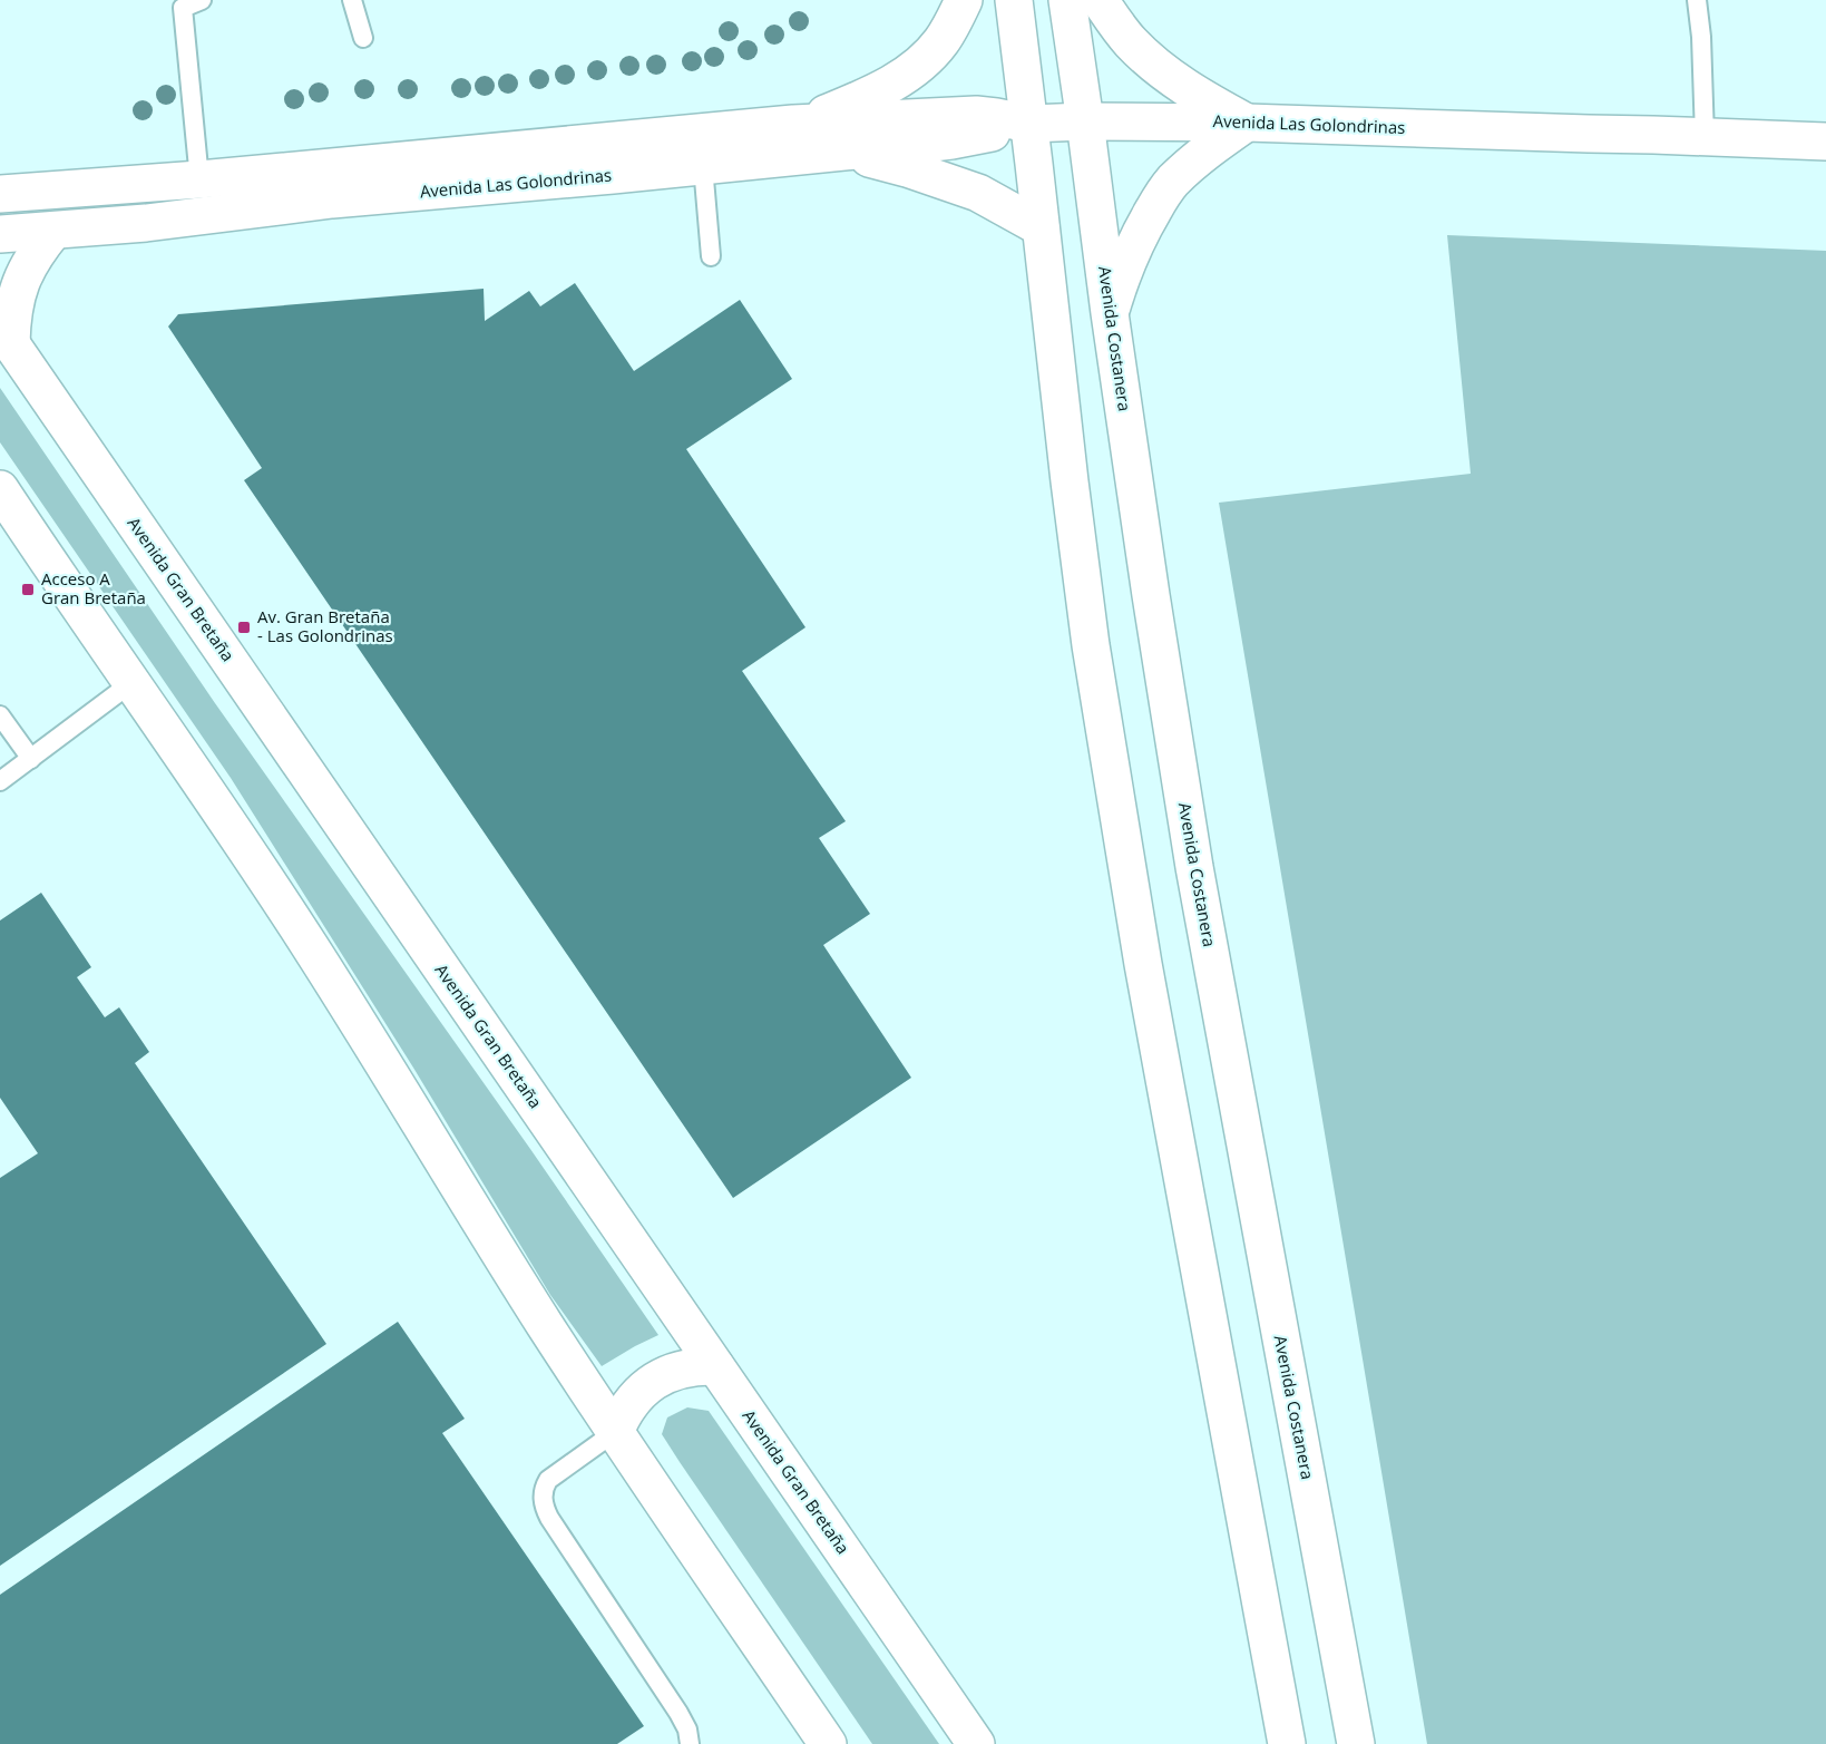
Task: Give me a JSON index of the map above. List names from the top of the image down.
{
  "streets": {
    "main road": ["Avenida Las Golondrinas", "Avenida Costanera", "Avenida Gran Bretaña"]
  },
  "crossings": [
    ["Avenida Las Golondrinas", "Avenida Costanera"]
  ],
  "places": {
    "transit": ["Acceso A Gran Bretaña", "Av. Gran Bretaña - Las Golondrinas"]
  }
}
